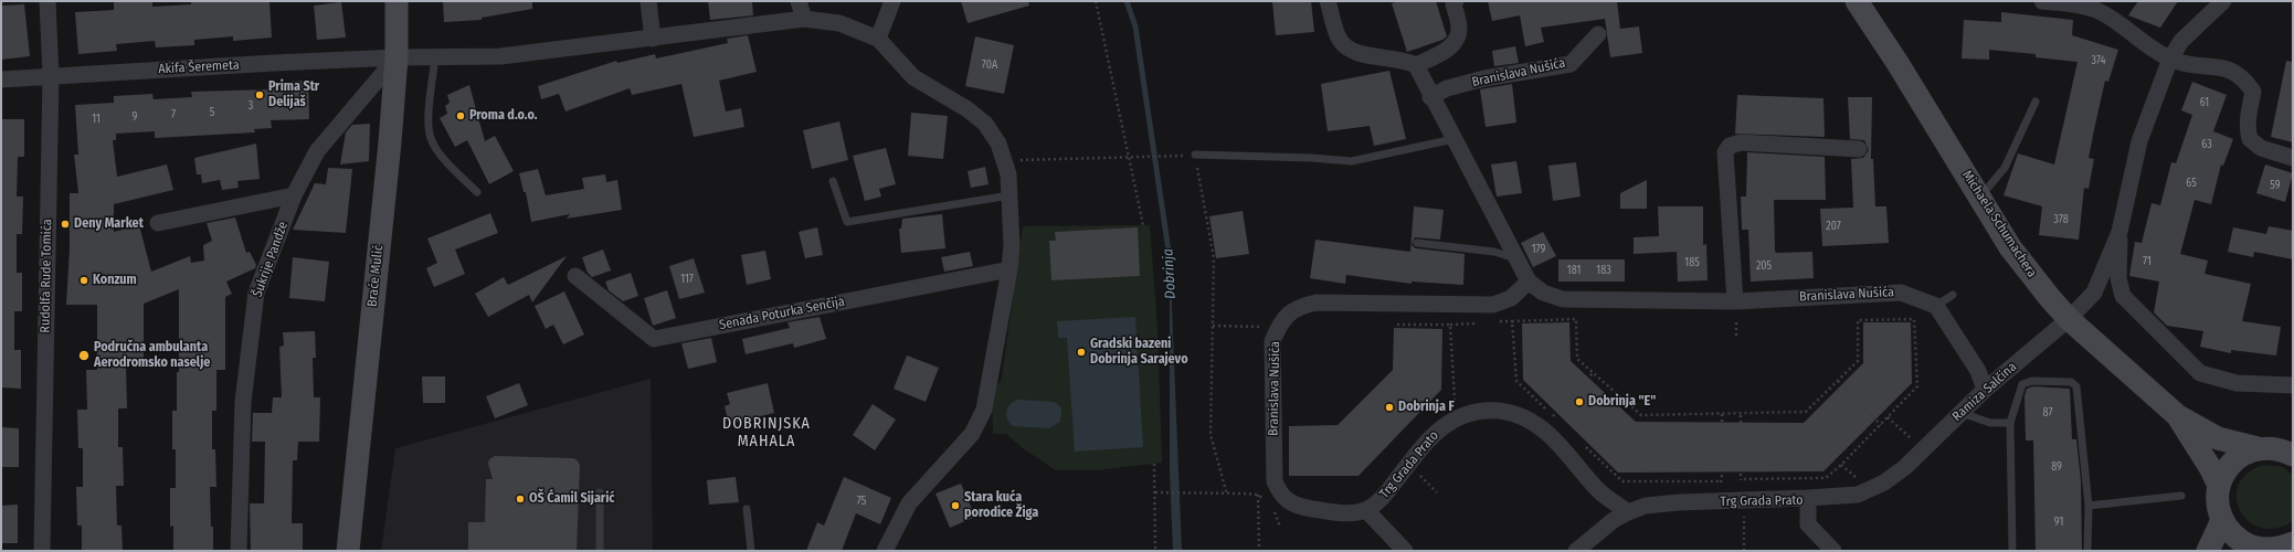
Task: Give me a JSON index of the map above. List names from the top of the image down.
{
  "streets": {
    "main road": ["Michaela Schumachera", "Braće Mulić"],
    "street": [
      "Akifa Šeremeta",
      "Branislava Nušića",
      "Šukrije Pandže",
      "Rudolfa Rude Tomića",
      "Senada Poturka Senčija",
      "Ramiza Salčina",
      "Trg Grada Prato"
    ]
  },
  "crossings": [
    ["Akifa Šeremeta", "Šukrije Pandže"],
    ["Akifa Šeremeta", "Rudolfa Rude Tomića"],
    ["Akifa Šeremeta", "Braće Mulić"],
    ["Branislava Nušića", "Trg Grada Prato"],
    ["Michaela Schumachera", "Ramiza Salčina"],
    ["Šukrije Pandže", "Braće Mulić"],
    ["Ramiza Salčina", "Trg Grada Prato"]
  ],
  "districts": ["DOBRINJSKA MAHALA"],
  "water": ["Dobrinja"],
  "places": [
    "Prima Str Delijaš",
    "Proma d.o.o.",
    "Deny Market",
    "Konzum",
    "Gradski bazeni Dobrinja Sarajevo",
    "Područna ambulanta Aerodromsko naselje",
    "Dobrinja \"E\"",
    "Dobrinja F",
    "OŠ Ćamil Sijarić",
    "Stara kuća porodice Žiga"
  ],
  "house_numbers": [
    "374",
    "70A",
    "61",
    "3",
    "5",
    "7",
    "9",
    "11",
    "63",
    "65",
    "59",
    "378",
    "207",
    "179",
    "71",
    "185",
    "205",
    "181",
    "183",
    "117",
    "87",
    "89",
    "75",
    "91"
  ]
}
